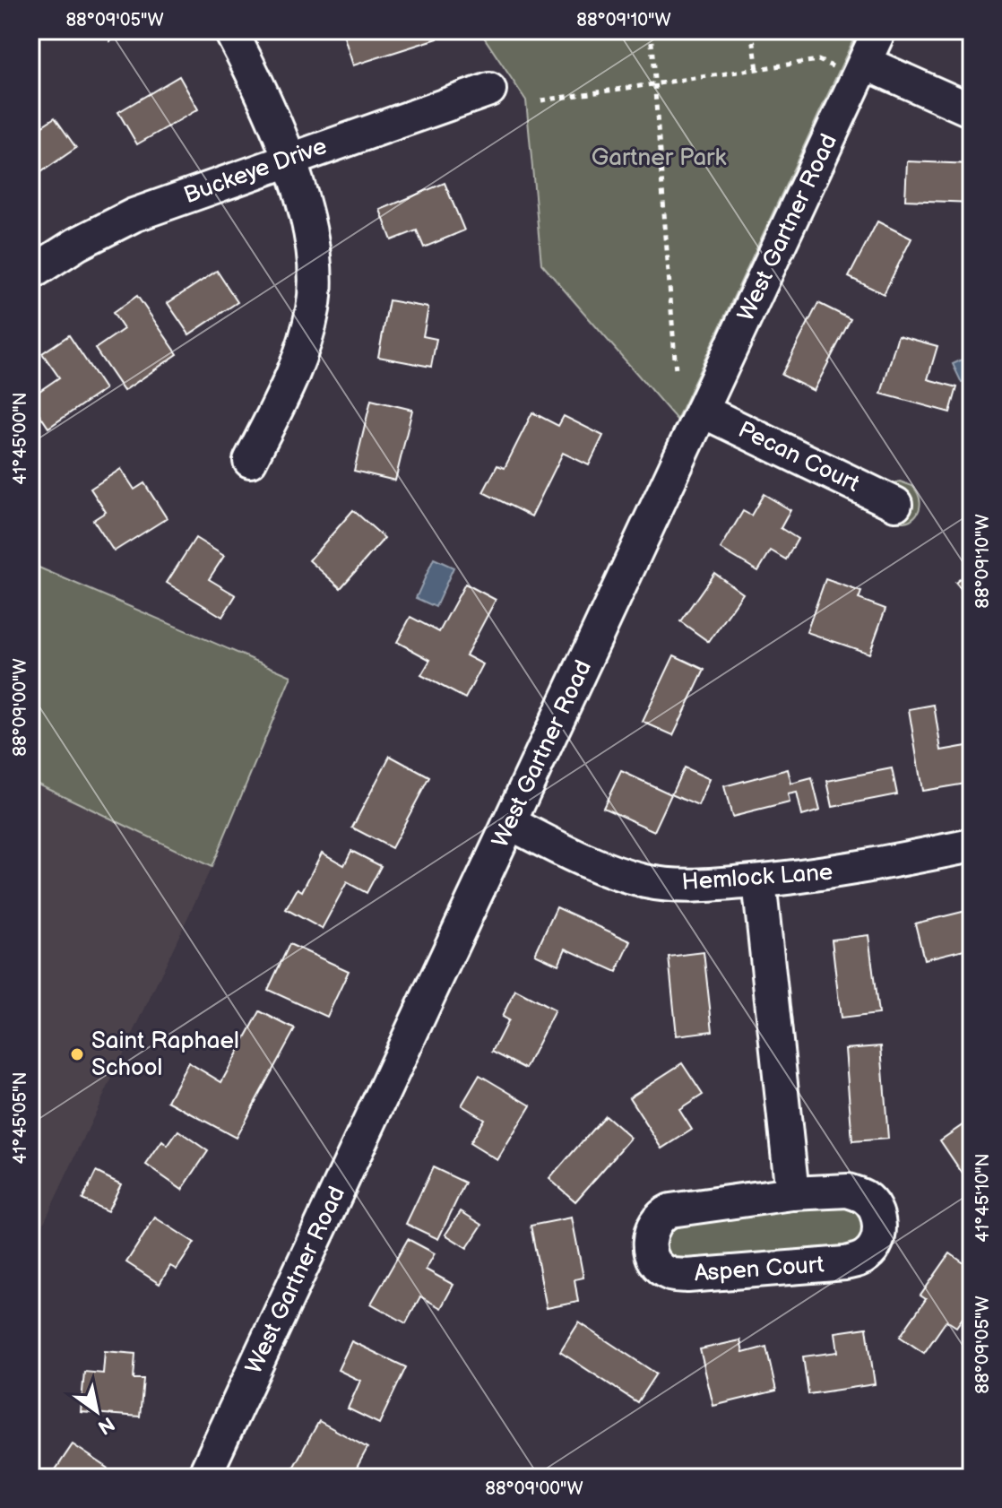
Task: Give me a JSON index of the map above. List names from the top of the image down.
{
  "streets": {
    "street": [
      "Buckeye Drive",
      "West Gartner Road",
      "Pecan Court",
      "Hemlock Lane",
      "Aspen Court"
    ]
  },
  "crossings": [
    ["West Gartner Road", "Pecan Court"],
    ["West Gartner Road", "Hemlock Lane"]
  ],
  "parks": ["Gartner Park"],
  "places": ["Saint Raphael School"],
  "north": "bottom right",
  "coordinates": [
    "88°09'05\"W",
    "88°09'10\"W",
    "41°45'00\"N",
    "88°09'00\"W",
    "41°45'05\"N",
    "41°45'10\"N"
  ]
}
